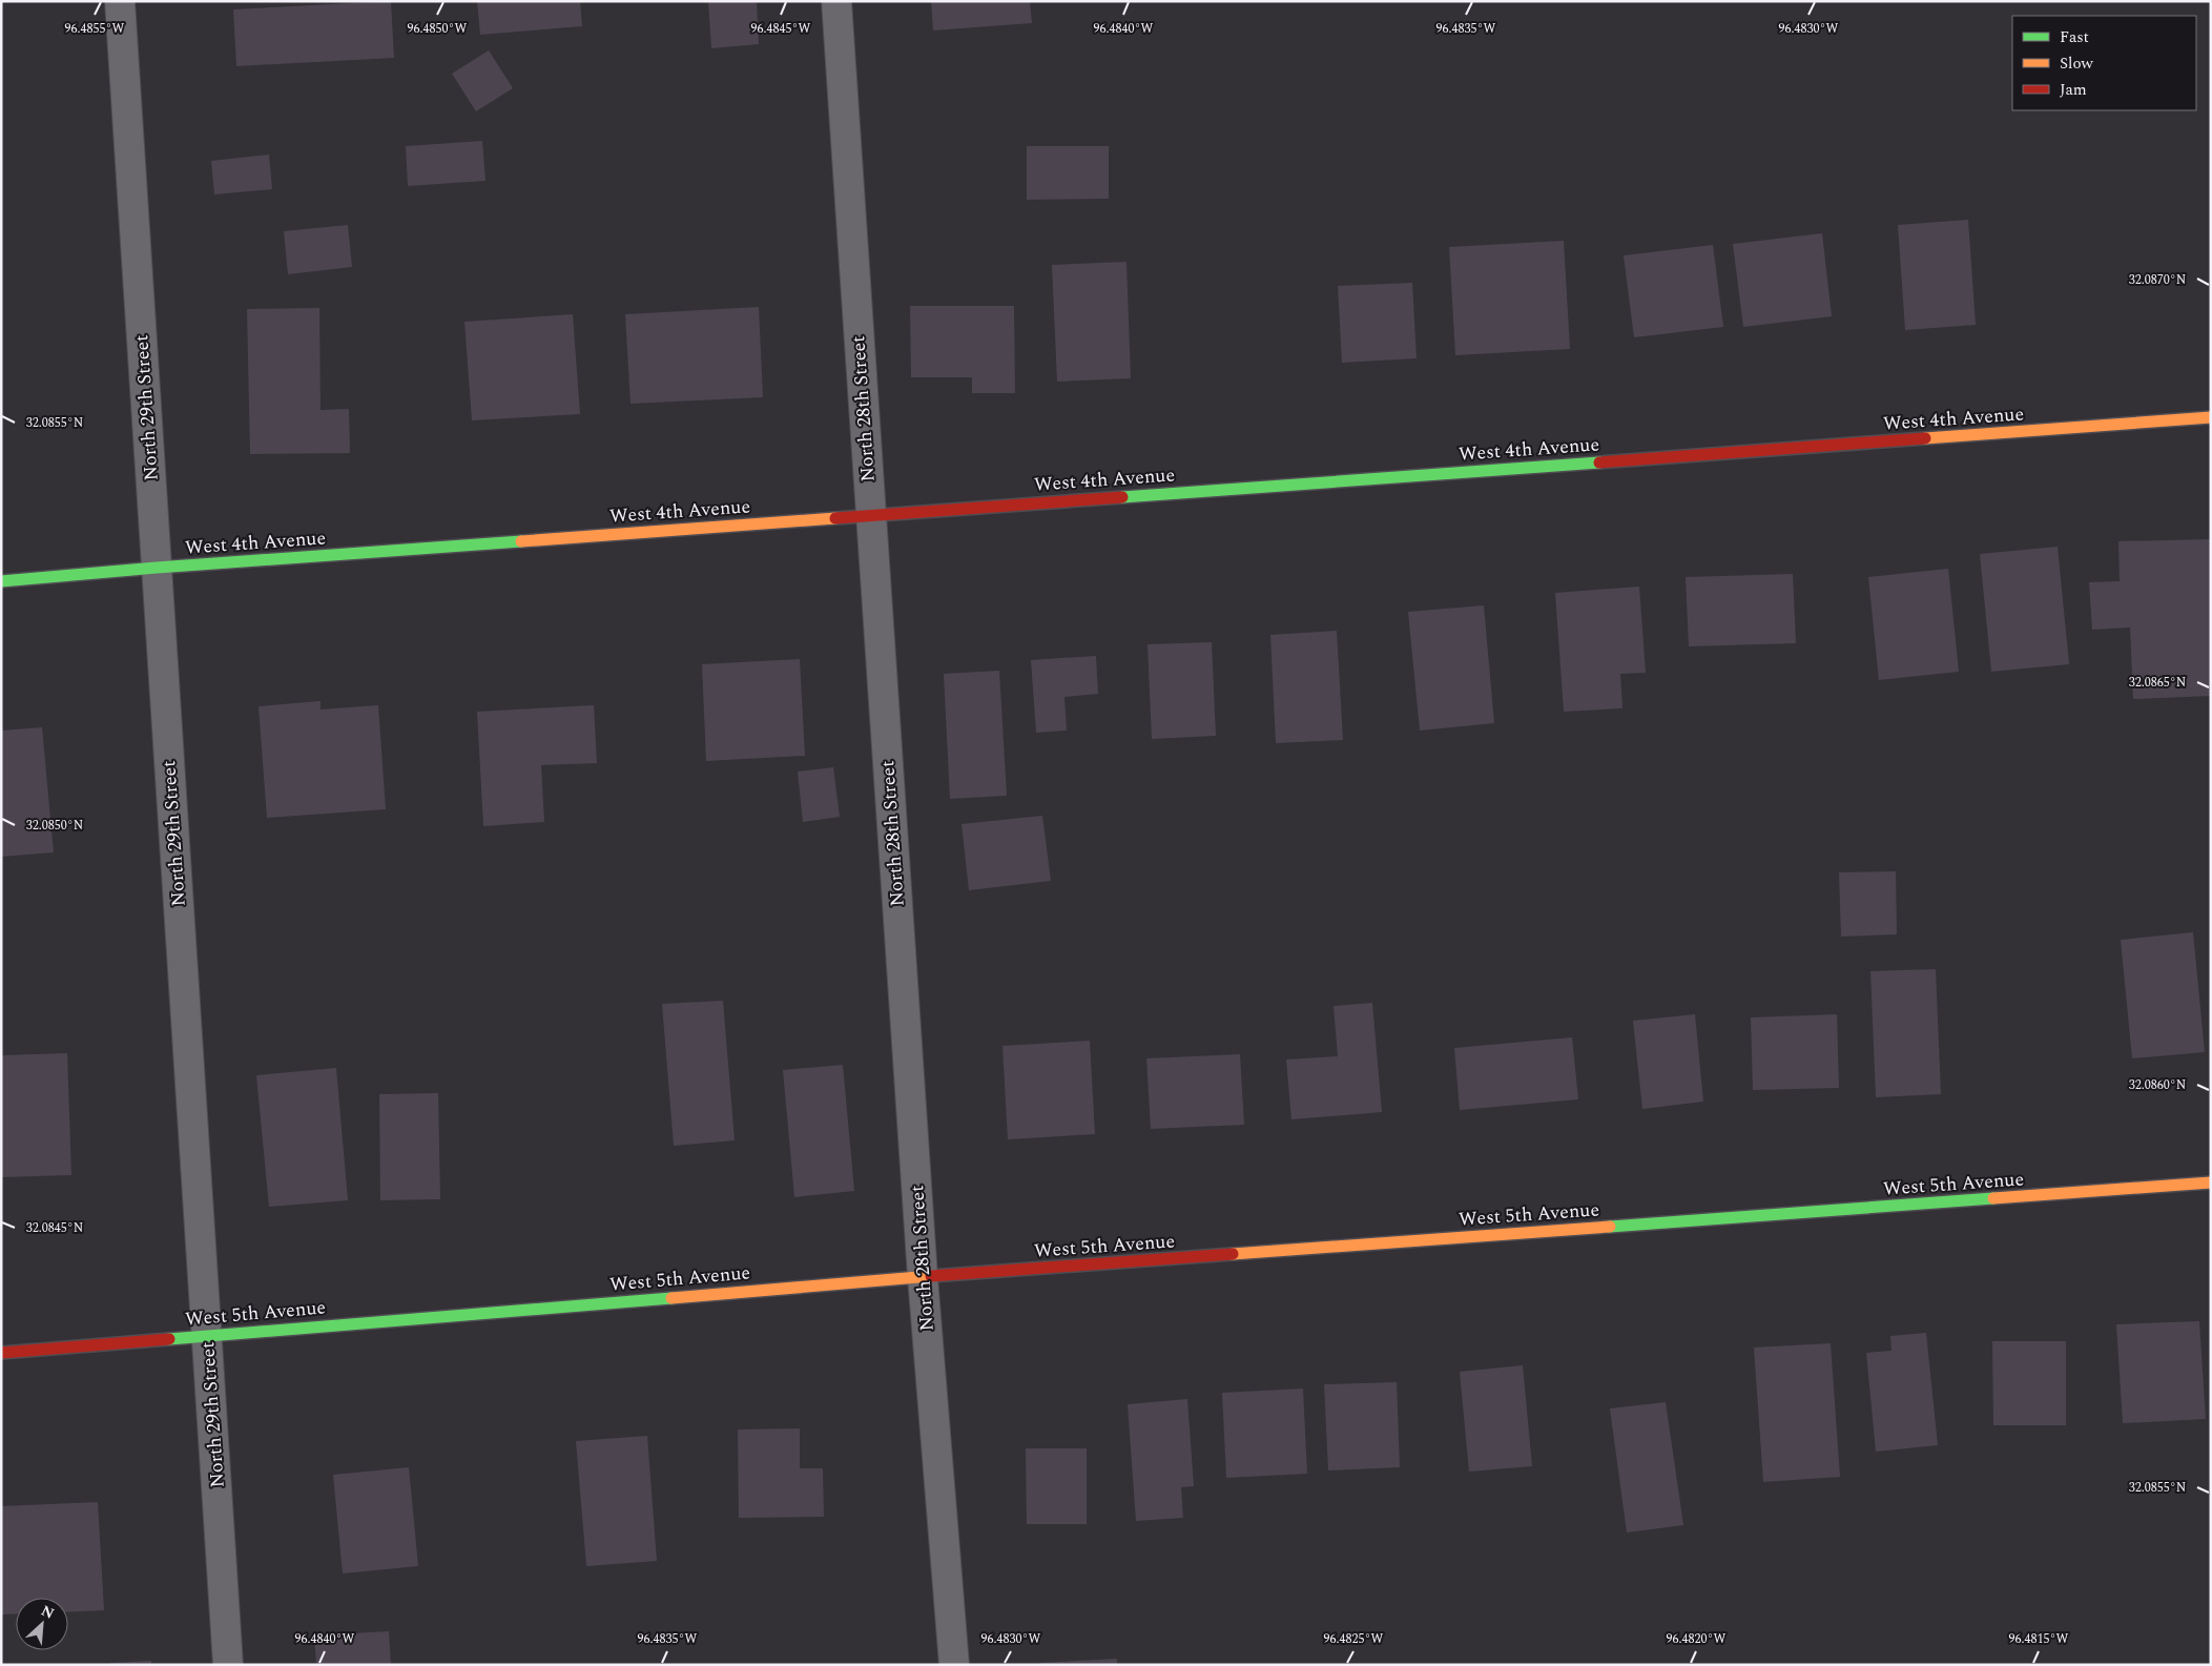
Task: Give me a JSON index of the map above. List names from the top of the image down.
{
  "streets": {
    "street": [
      "North 29th Street",
      "North 28th Street",
      "West 4th Avenue",
      "West 5th Avenue"
    ]
  },
  "crossings": [
    ["North 29th Street", "West 4th Avenue"],
    ["North 29th Street", "West 5th Avenue"],
    ["North 28th Street", "West 4th Avenue"],
    ["North 28th Street", "West 5th Avenue"]
  ],
  "legend": ["Fast", "Slow", "Jam"],
  "north": "top right",
  "coordinates": [
    "96.4855°W",
    "96.4850°W",
    "96.4845°W",
    "96.4840°W",
    "96.4835°W",
    "96.4830°W",
    "32.0870°N",
    "32.0855°N",
    "32.0865°N",
    "32.0850°N",
    "32.0860°N",
    "32.0845°N",
    "96.4825°W",
    "96.4820°W",
    "96.4815°W"
  ]
}
